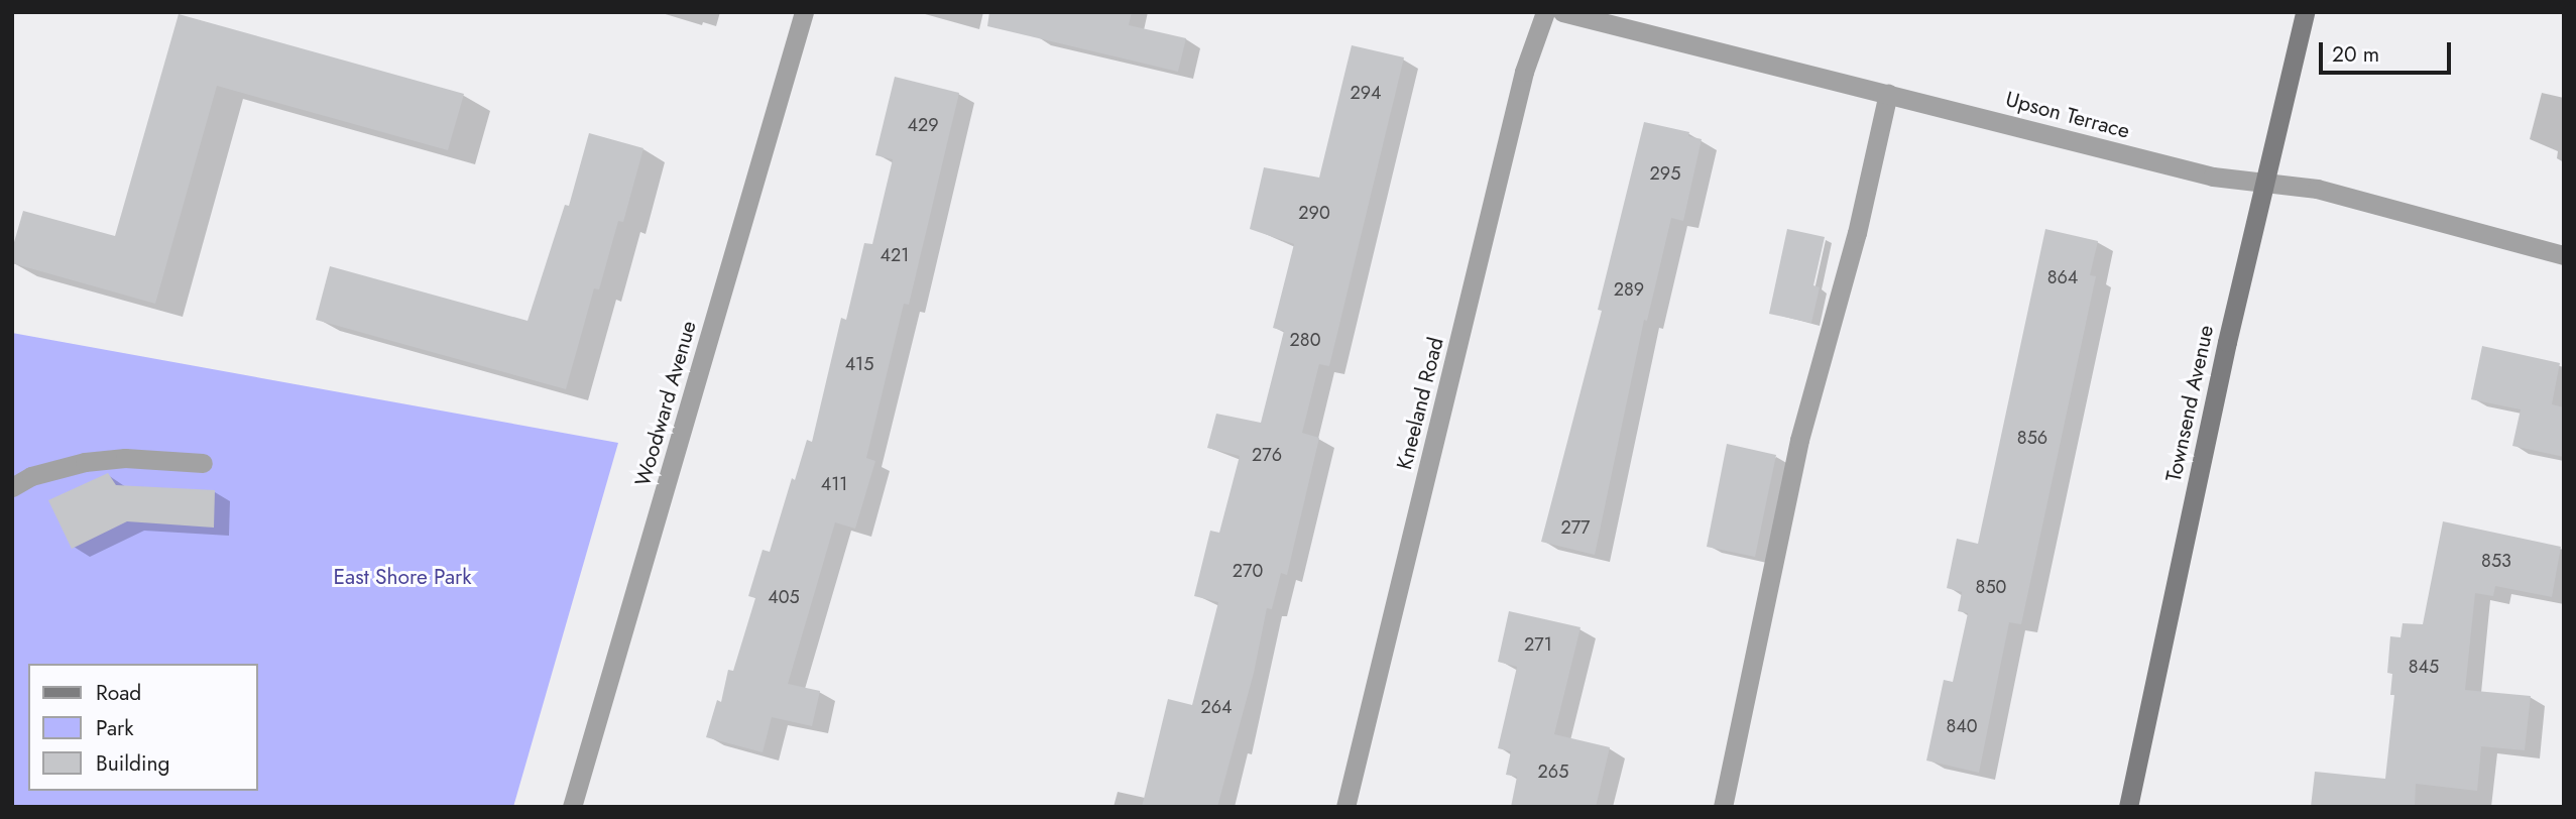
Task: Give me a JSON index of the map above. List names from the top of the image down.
{
  "streets": {
    "main road": ["Townsend Avenue"],
    "street": ["Upson Terrace", "Woodward Avenue", "Kneeland Road"]
  },
  "crossings": [
    ["Upson Terrace", "Townsend Avenue"]
  ],
  "parks": ["East Shore Park"],
  "house_numbers": [
    "294",
    "429",
    "295",
    "290",
    "421",
    "864",
    "289",
    "280",
    "415",
    "856",
    "276",
    "411",
    "277",
    "853",
    "270",
    "850",
    "405",
    "271",
    "845",
    "264",
    "840",
    "265"
  ],
  "legend": ["Road", "Park", "Building"],
  "scale_bar": "20 m"
}
